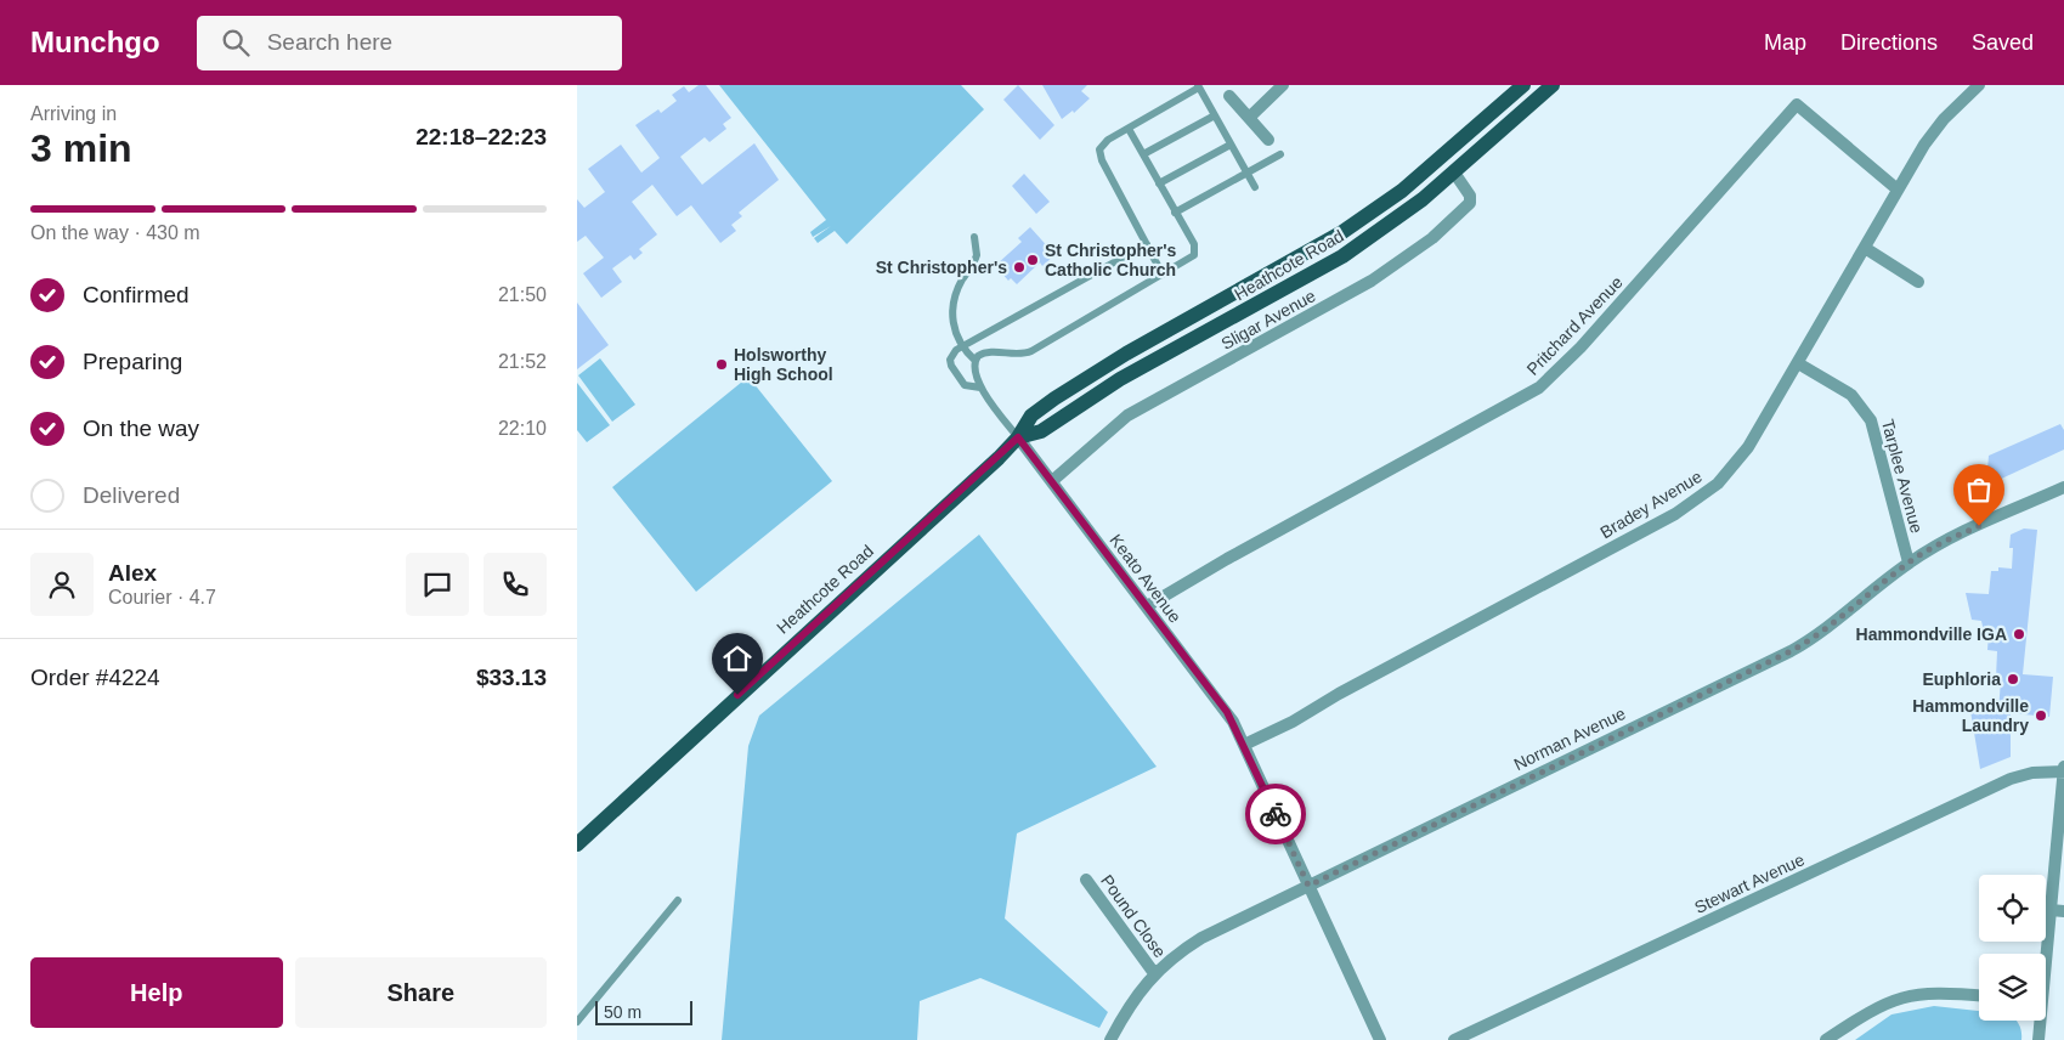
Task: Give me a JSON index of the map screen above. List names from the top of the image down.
{
  "streets": {
    "main road": ["Heathcote Road"],
    "street": [
      "Sligar Avenue",
      "Pritchard Avenue",
      "Tarplee Avenue",
      "Bradey Avenue",
      "Keato Avenue",
      "Norman Avenue",
      "Stewart Avenue",
      "Pound Close"
    ]
  },
  "crossings": [
    ["Heathcote Road", "Sligar Avenue"],
    ["Heathcote Road", "Keato Avenue"],
    ["Sligar Avenue", "Keato Avenue"],
    ["Pritchard Avenue", "Bradey Avenue"],
    ["Pritchard Avenue", "Keato Avenue"],
    ["Tarplee Avenue", "Bradey Avenue"],
    ["Tarplee Avenue", "Norman Avenue"],
    ["Bradey Avenue", "Keato Avenue"],
    ["Keato Avenue", "Norman Avenue"],
    ["Norman Avenue", "Pound Close"]
  ],
  "places": [
    "St Christopher's Catholic Church",
    "St Christopher's",
    "Holsworthy High School",
    "Hammondville IGA",
    "Euphloria",
    "Hammondville Laundry"
  ],
  "scale_bar": "50 m",
  "page": {
    "header": "Munchgo",
    "search": "Search here",
    "nav": ["Map", "Directions", "Saved"],
    "heading": ["3 min", "Arriving in", "22:18–22:23"],
    "panel": [
      "Alex",
      "Courier · 4.7",
      "Order #4224",
      "$33.13"
    ],
    "bar": "On the way · 430 m",
    "list": [
      ["Confirmed", "21:50"],
      ["Preparing", "21:52"],
      ["On the way", "22:10"],
      "Delivered"
    ],
    "buttons": ["Help", "Share"],
    "scale": "50 m"
  }
}
